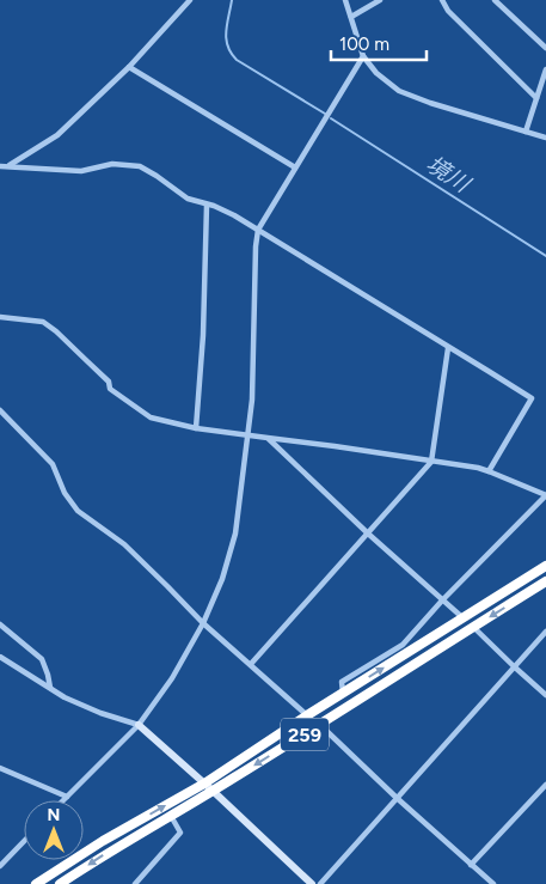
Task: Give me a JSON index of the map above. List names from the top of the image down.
{
  "streets": {
    "highway": ["259"]
  },
  "water": ["境川"],
  "scale_bar": "100 m",
  "north": "top"
}
